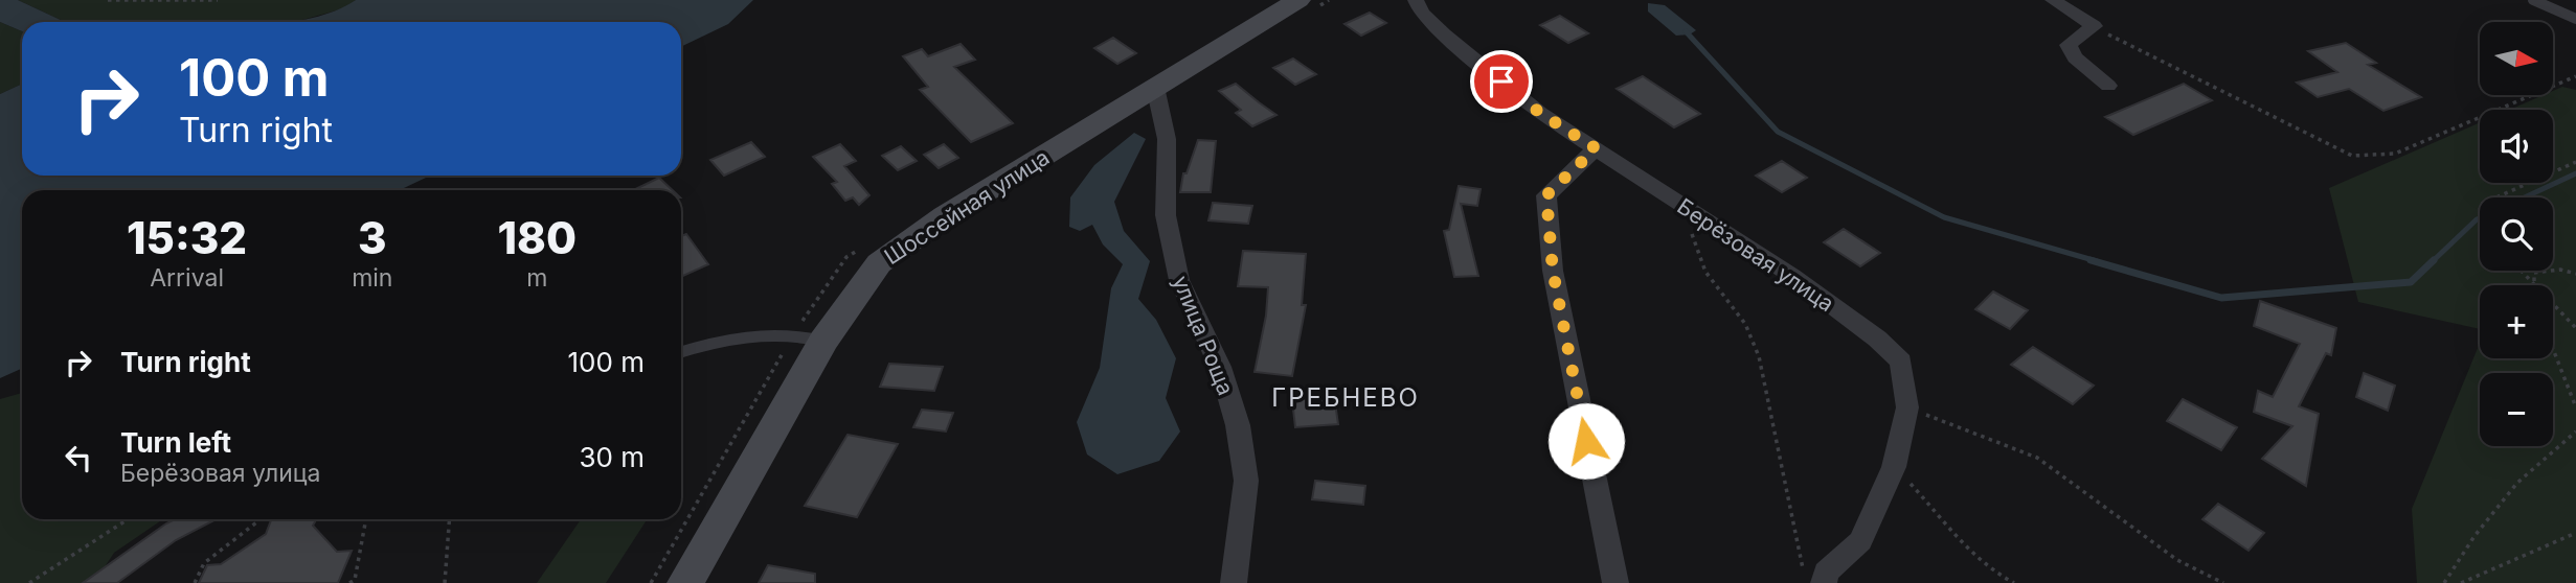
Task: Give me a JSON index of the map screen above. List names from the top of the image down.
{
  "streets": {
    "street": ["Шоссейная улица", "Берёзовая улица", "улица Роща"]
  },
  "crossings": [
    ["Шоссейная улица", "улица Роща"]
  ],
  "districts": ["ГРЕБНЕВО"],
  "north": "right",
  "page": {
    "map_buttons": ["+", "−"],
    "turn": ["100 m", "Turn right"],
    "eta": [
      "15:32",
      "Arrival",
      "3",
      "min",
      "180",
      "m"
    ],
    "list": [
      {
        "name": "Turn right",
        "value": "100 m"
      },
      {
        "name": "Turn left",
        "note": "Берёзовая улица",
        "value": "30 m"
      }
    ]
  }
}
